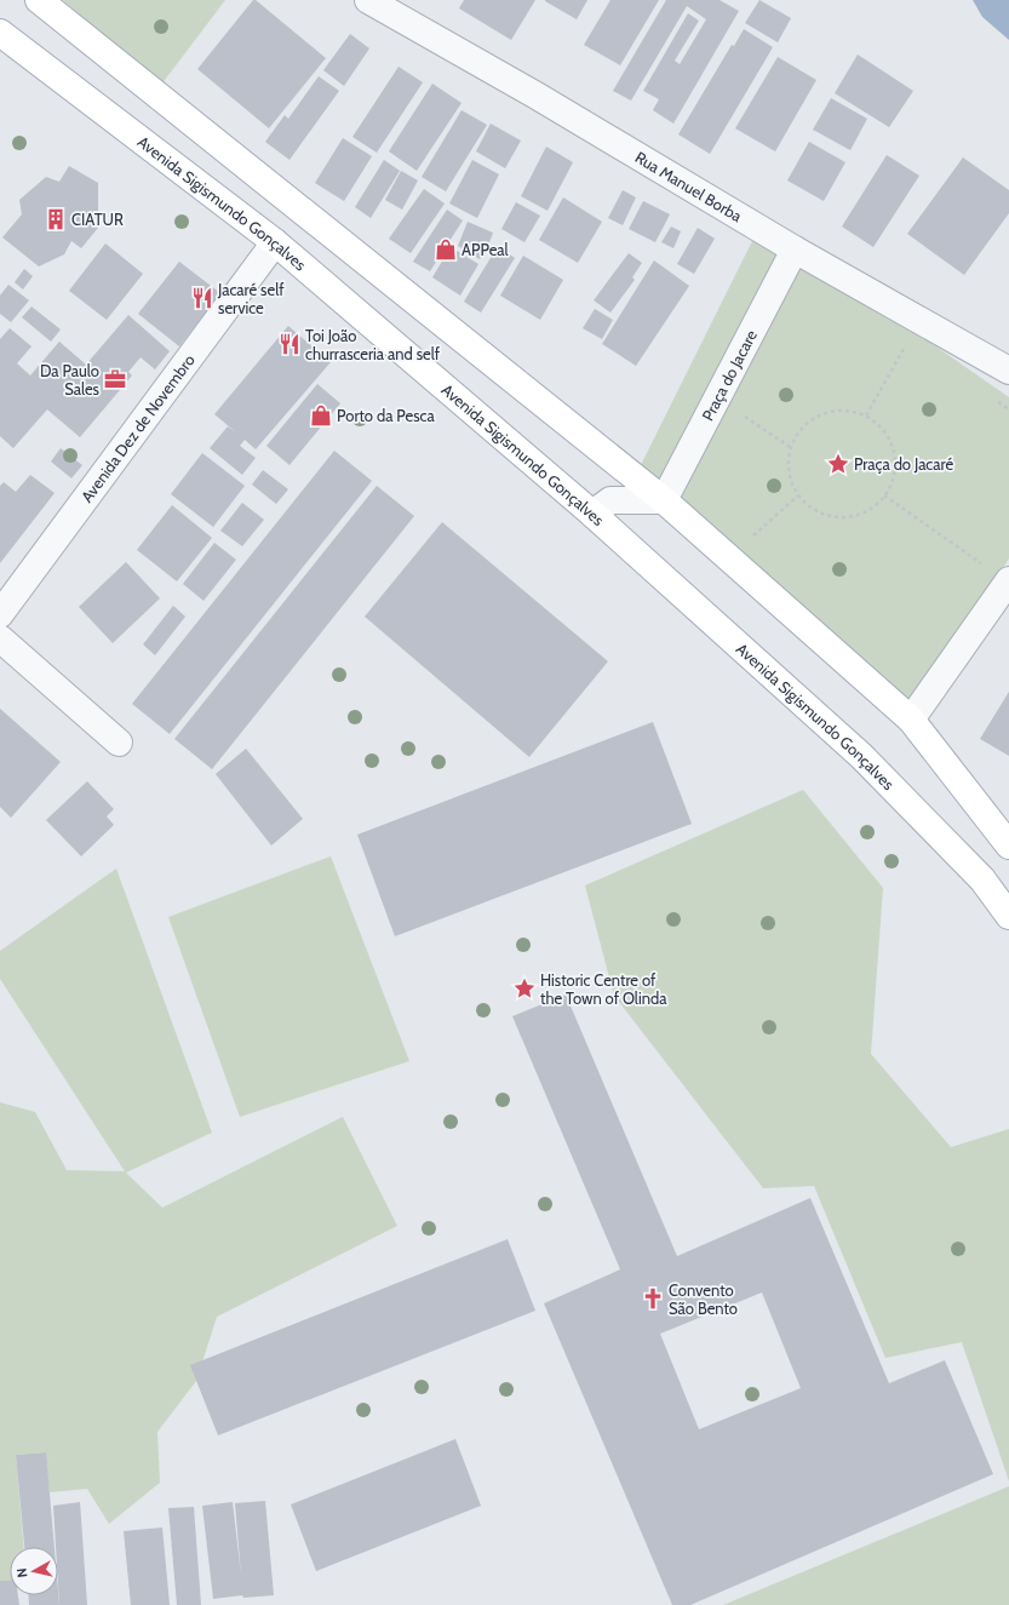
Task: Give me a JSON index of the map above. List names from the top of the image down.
{
  "streets": {
    "main road": ["Avenida Sigismundo Gonçalves"],
    "street": ["Rua Manuel Borba", "Praça do Jacare", "Avenida Dez de Novembro"]
  },
  "crossings": [
    ["Rua Manuel Borba", "Praça do Jacare"],
    ["Avenida Sigismundo Gonçalves", "Avenida Dez de Novembro"]
  ],
  "places": {
    "building": ["CIATUR"],
    "shop": ["APPeal", "Porto da Pesca"],
    "restaurant": ["Jacaré self service", "Toi João churrasceria and self"],
    "office": ["Da Paulo Sales"],
    "place": ["Praça do Jacaré", "Historic Centre of the Town of Olinda"],
    "church": ["Convento São Bento"]
  },
  "north": "left"
}
